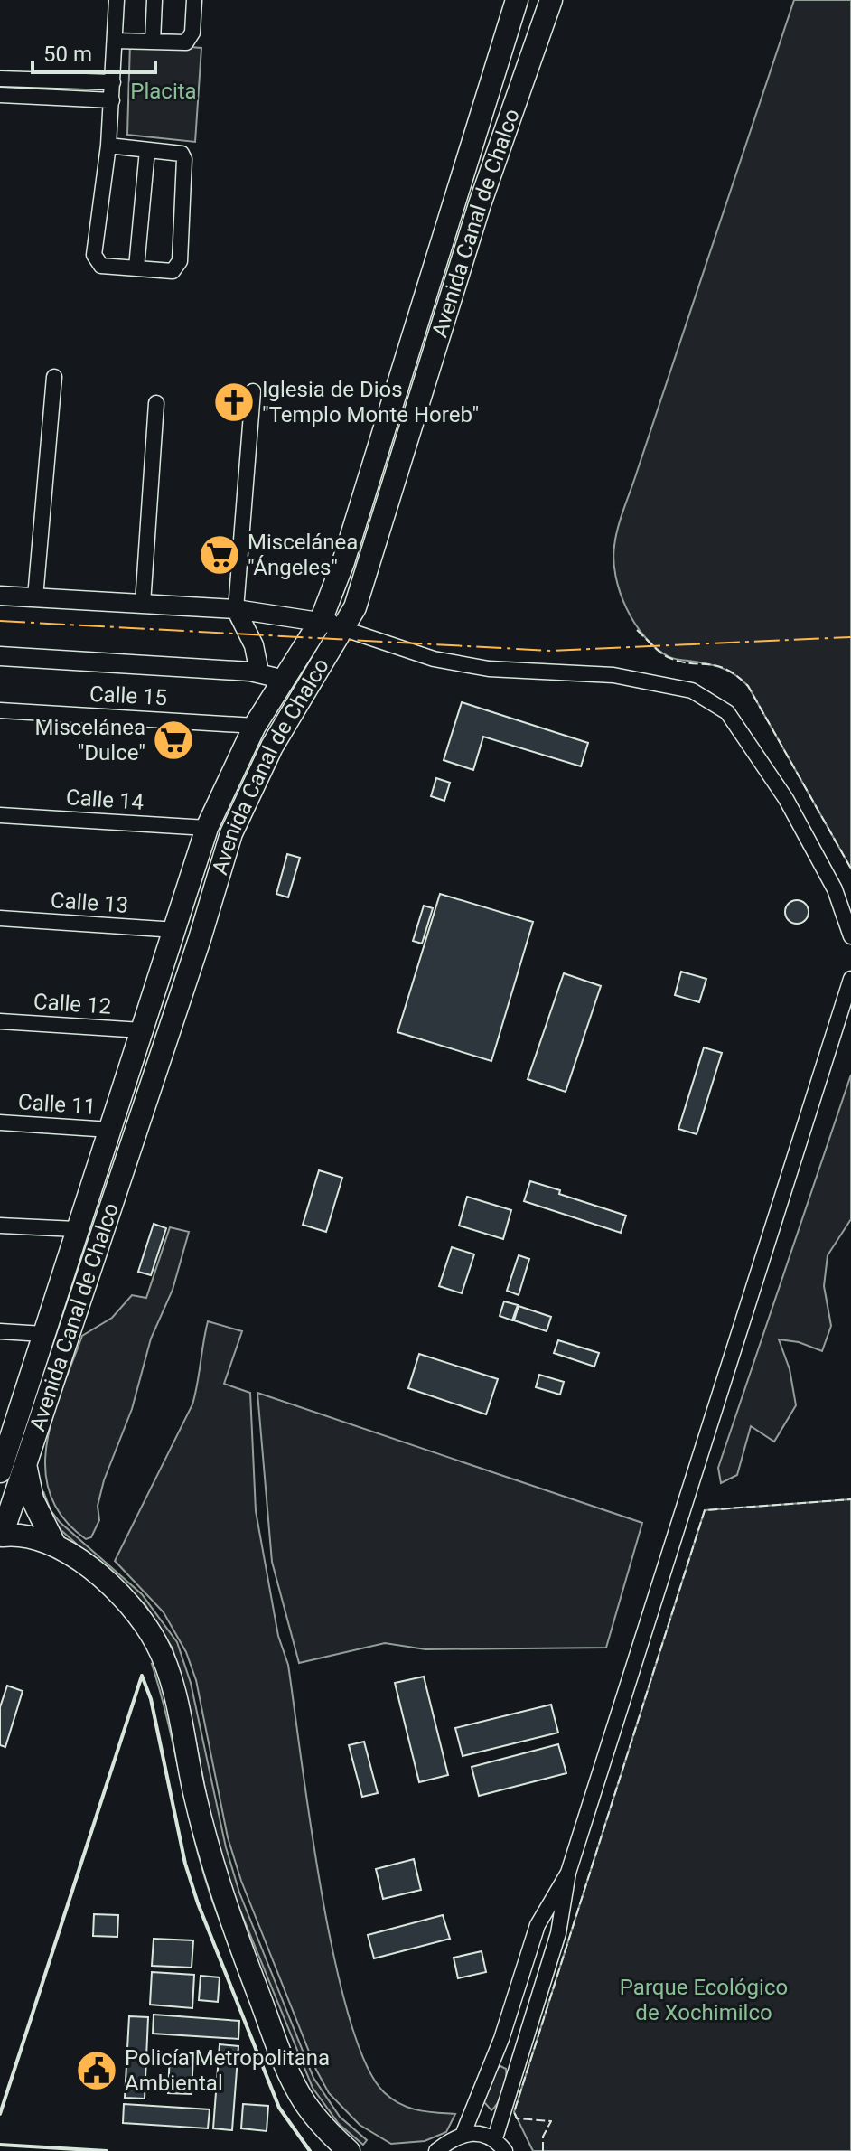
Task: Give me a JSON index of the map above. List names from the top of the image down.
{
  "streets": {
    "main road": ["Avenida Canal de Chalco"],
    "street": [
      "Calle 15",
      "Calle 14",
      "Calle 13",
      "Calle 12",
      "Calle 11"
    ]
  },
  "crossings": [
    ["Avenida Canal de Chalco", "Calle 15"],
    ["Avenida Canal de Chalco", "Calle 14"],
    ["Avenida Canal de Chalco", "Calle 13"],
    ["Avenida Canal de Chalco", "Calle 12"],
    ["Avenida Canal de Chalco", "Calle 11"]
  ],
  "parks": ["Placita", "Parque Ecológico de Xochimilco"],
  "places": {
    "church": ["Iglesia de Dios \"Templo Monte Horeb\""],
    "supermarket": ["Miscelánea \"Ángeles\"", "Miscelánea \"Dulce\""],
    "public building": ["Policía Metropolitana Ambiental"]
  },
  "scale_bar": "50 m"
}
